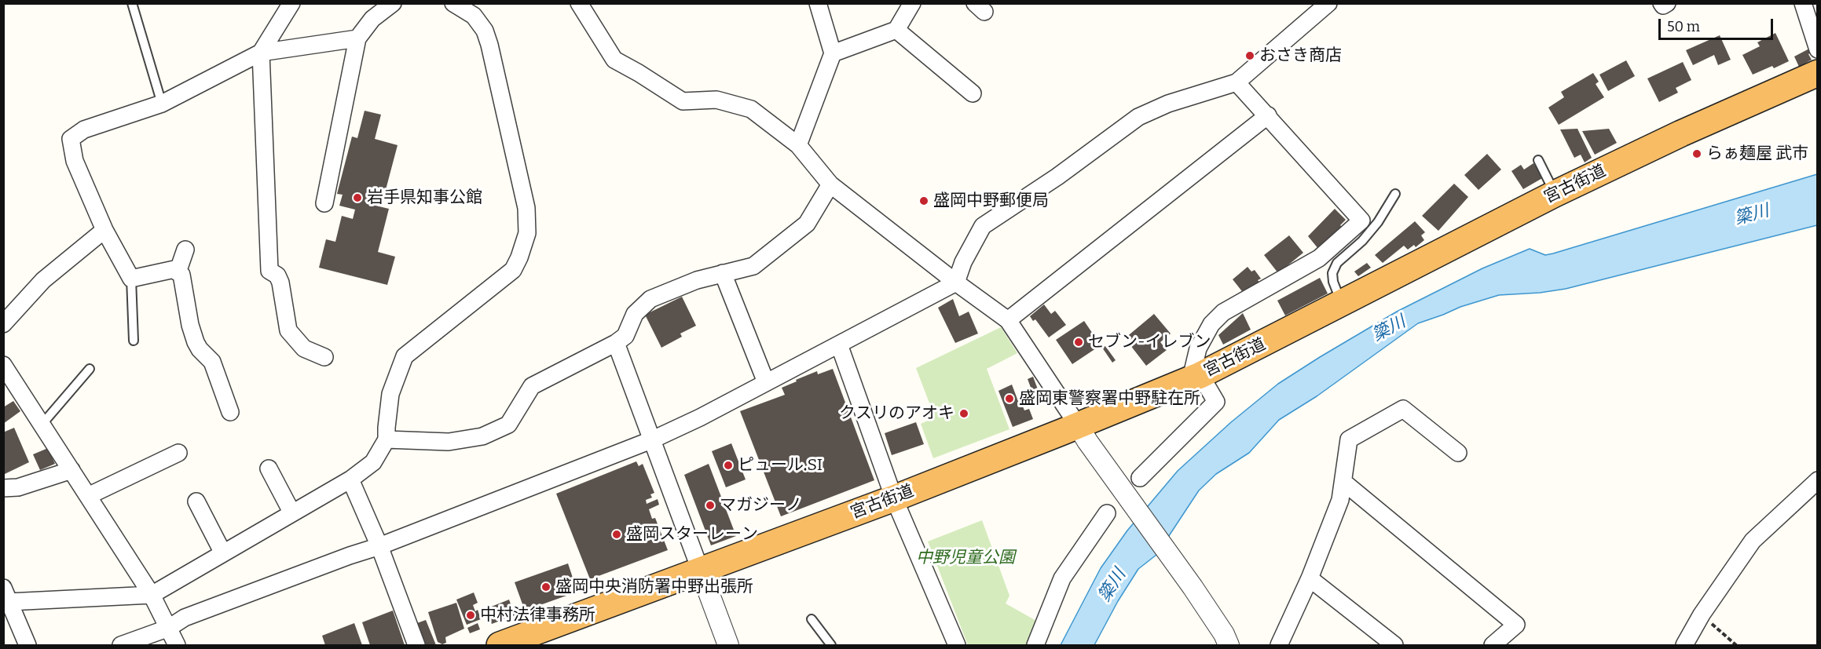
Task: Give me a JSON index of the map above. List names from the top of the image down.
{
  "streets": {
    "highway": ["宮古街道"]
  },
  "water": ["簗川"],
  "parks": ["中野児童公園"],
  "places": [
    "おさき商店",
    "らぁ麺屋 武市",
    "岩手県知事公館",
    "盛岡中野郵便局",
    "セブン-イレブン",
    "盛岡東警察署中野駐在所",
    "クスリのアオキ",
    "ピュール.SI",
    "マガジーノ",
    "盛岡スターレーン",
    "盛岡中央消防署中野出張所",
    "中村法律事務所"
  ],
  "scale_bar": "50 m"
}
